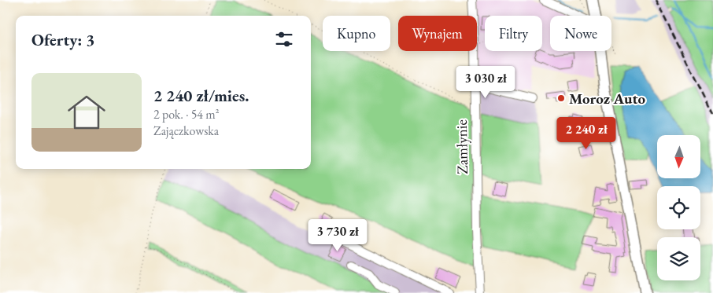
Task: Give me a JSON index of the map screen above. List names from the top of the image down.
{
  "streets": {
    "street": ["Zamłynie"]
  },
  "places": ["Moroz Auto"],
  "north": "bottom",
  "page": {
    "chip": [
      "Kupno",
      "Wynajem",
      "Filtry",
      "Nowe"
    ],
    "heading": "Oferty: 3",
    "list": [
      {
        "name": "2 240 zł/mies.",
        "note": "2 pok. · 54 m² · Zajączkowska"
      }
    ],
    "price": ["3 030 zł", "2 240 zł", "3 730 zł"]
  }
}
